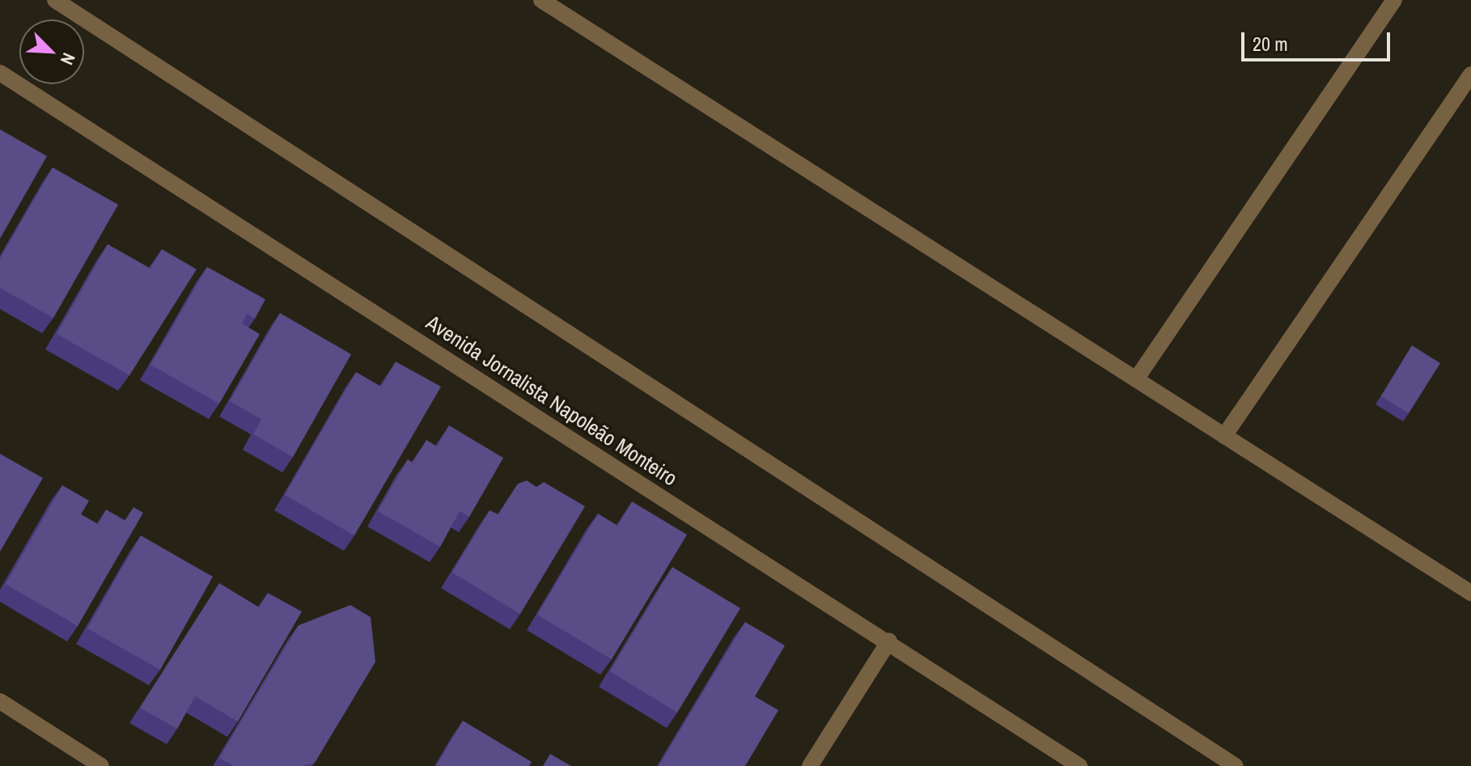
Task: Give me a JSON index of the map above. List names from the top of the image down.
{
  "streets": {
    "street": ["Avenida Jornalista Napoleão Monteiro"]
  },
  "scale_bar": "20 m",
  "north": "bottom right"
}
